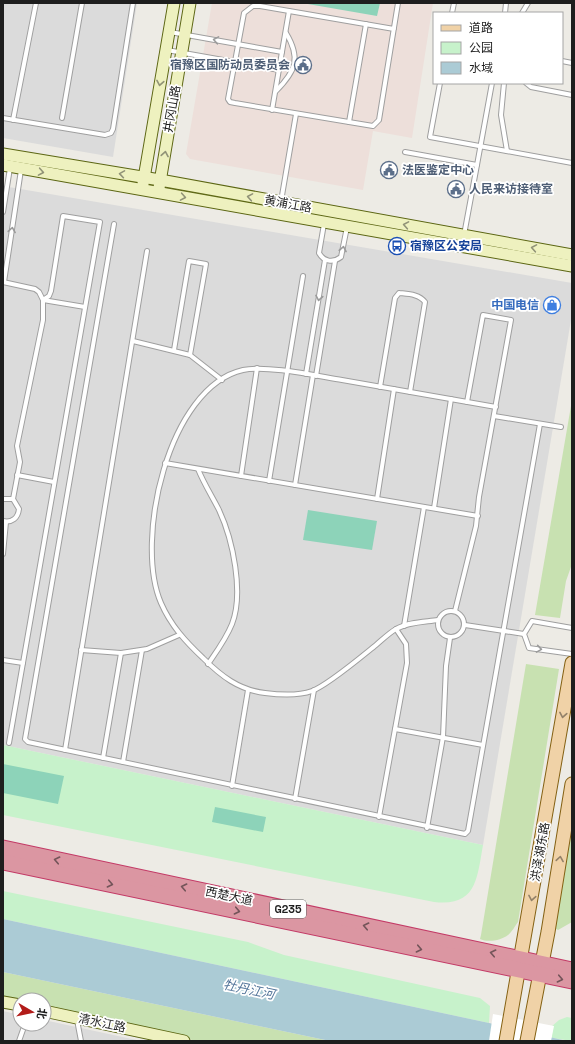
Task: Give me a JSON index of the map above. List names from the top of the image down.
{
  "streets": {
    "highway": ["西楚大道", "G235"],
    "main road": ["洪泽湖东路"],
    "street": ["井冈山路", "黄浦江路", "清水江路"]
  },
  "crossings": [
    ["井冈山路", "黄浦江路"],
    ["洪泽湖东路", "西楚大道"]
  ],
  "water": ["牡丹江河"],
  "places": {
    "public building": ["宿豫区国防动员委员会", "法医鉴定中心", "人民来访接待室"],
    "bus stop": ["宿豫区公安局"],
    "shop": ["中国电信"]
  },
  "legend": ["道路", "公园", "水域"],
  "north": "right"
}
